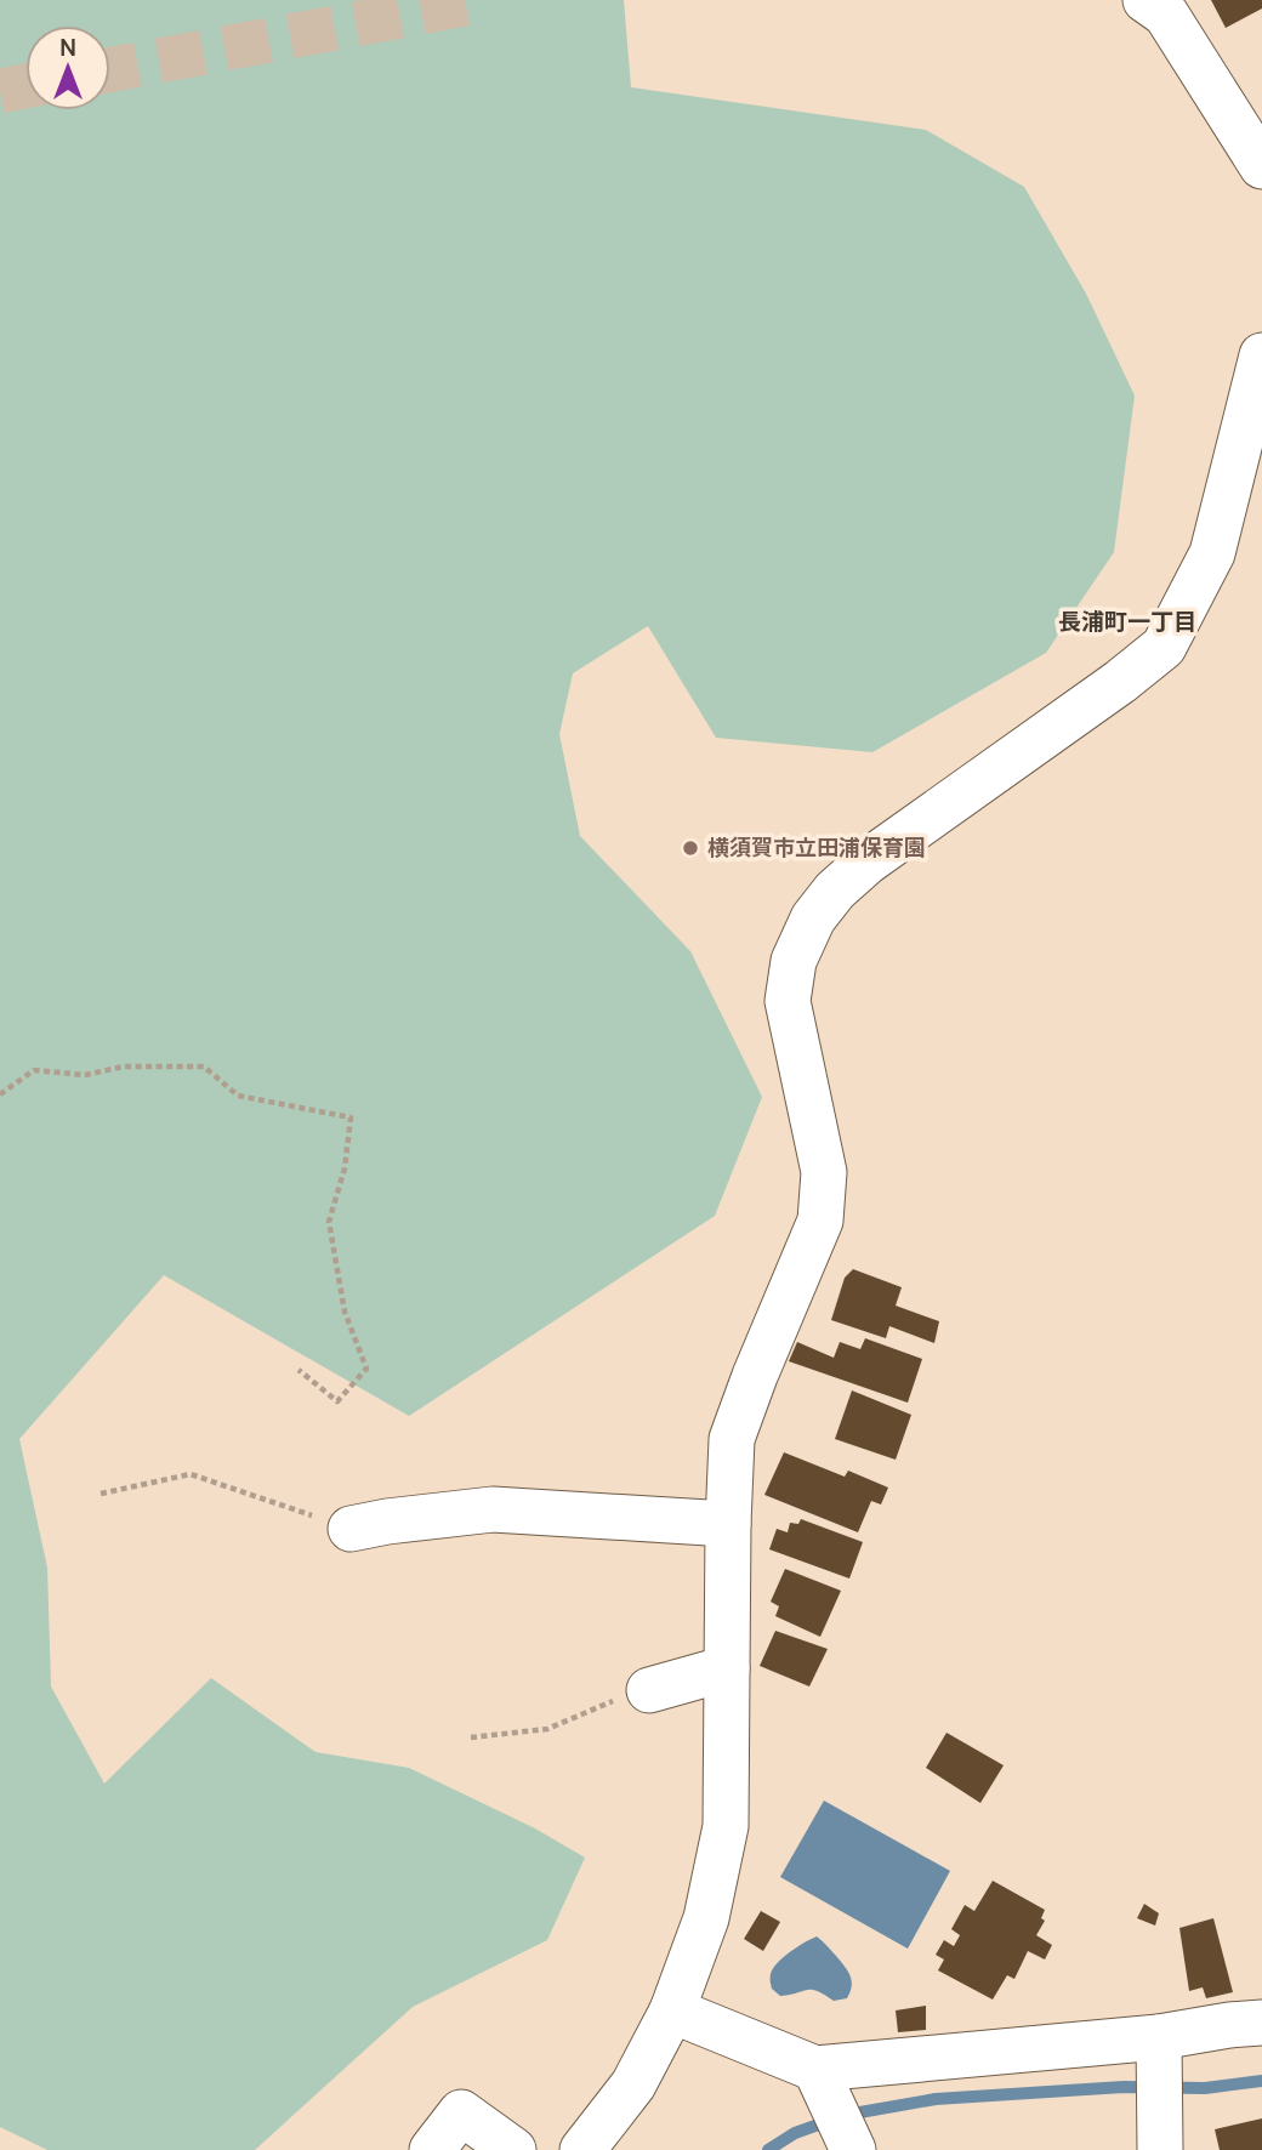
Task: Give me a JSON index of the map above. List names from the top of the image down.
{
  "districts": ["長浦町一丁目"],
  "places": ["横須賀市立田浦保育園"],
  "north": "top"
}
